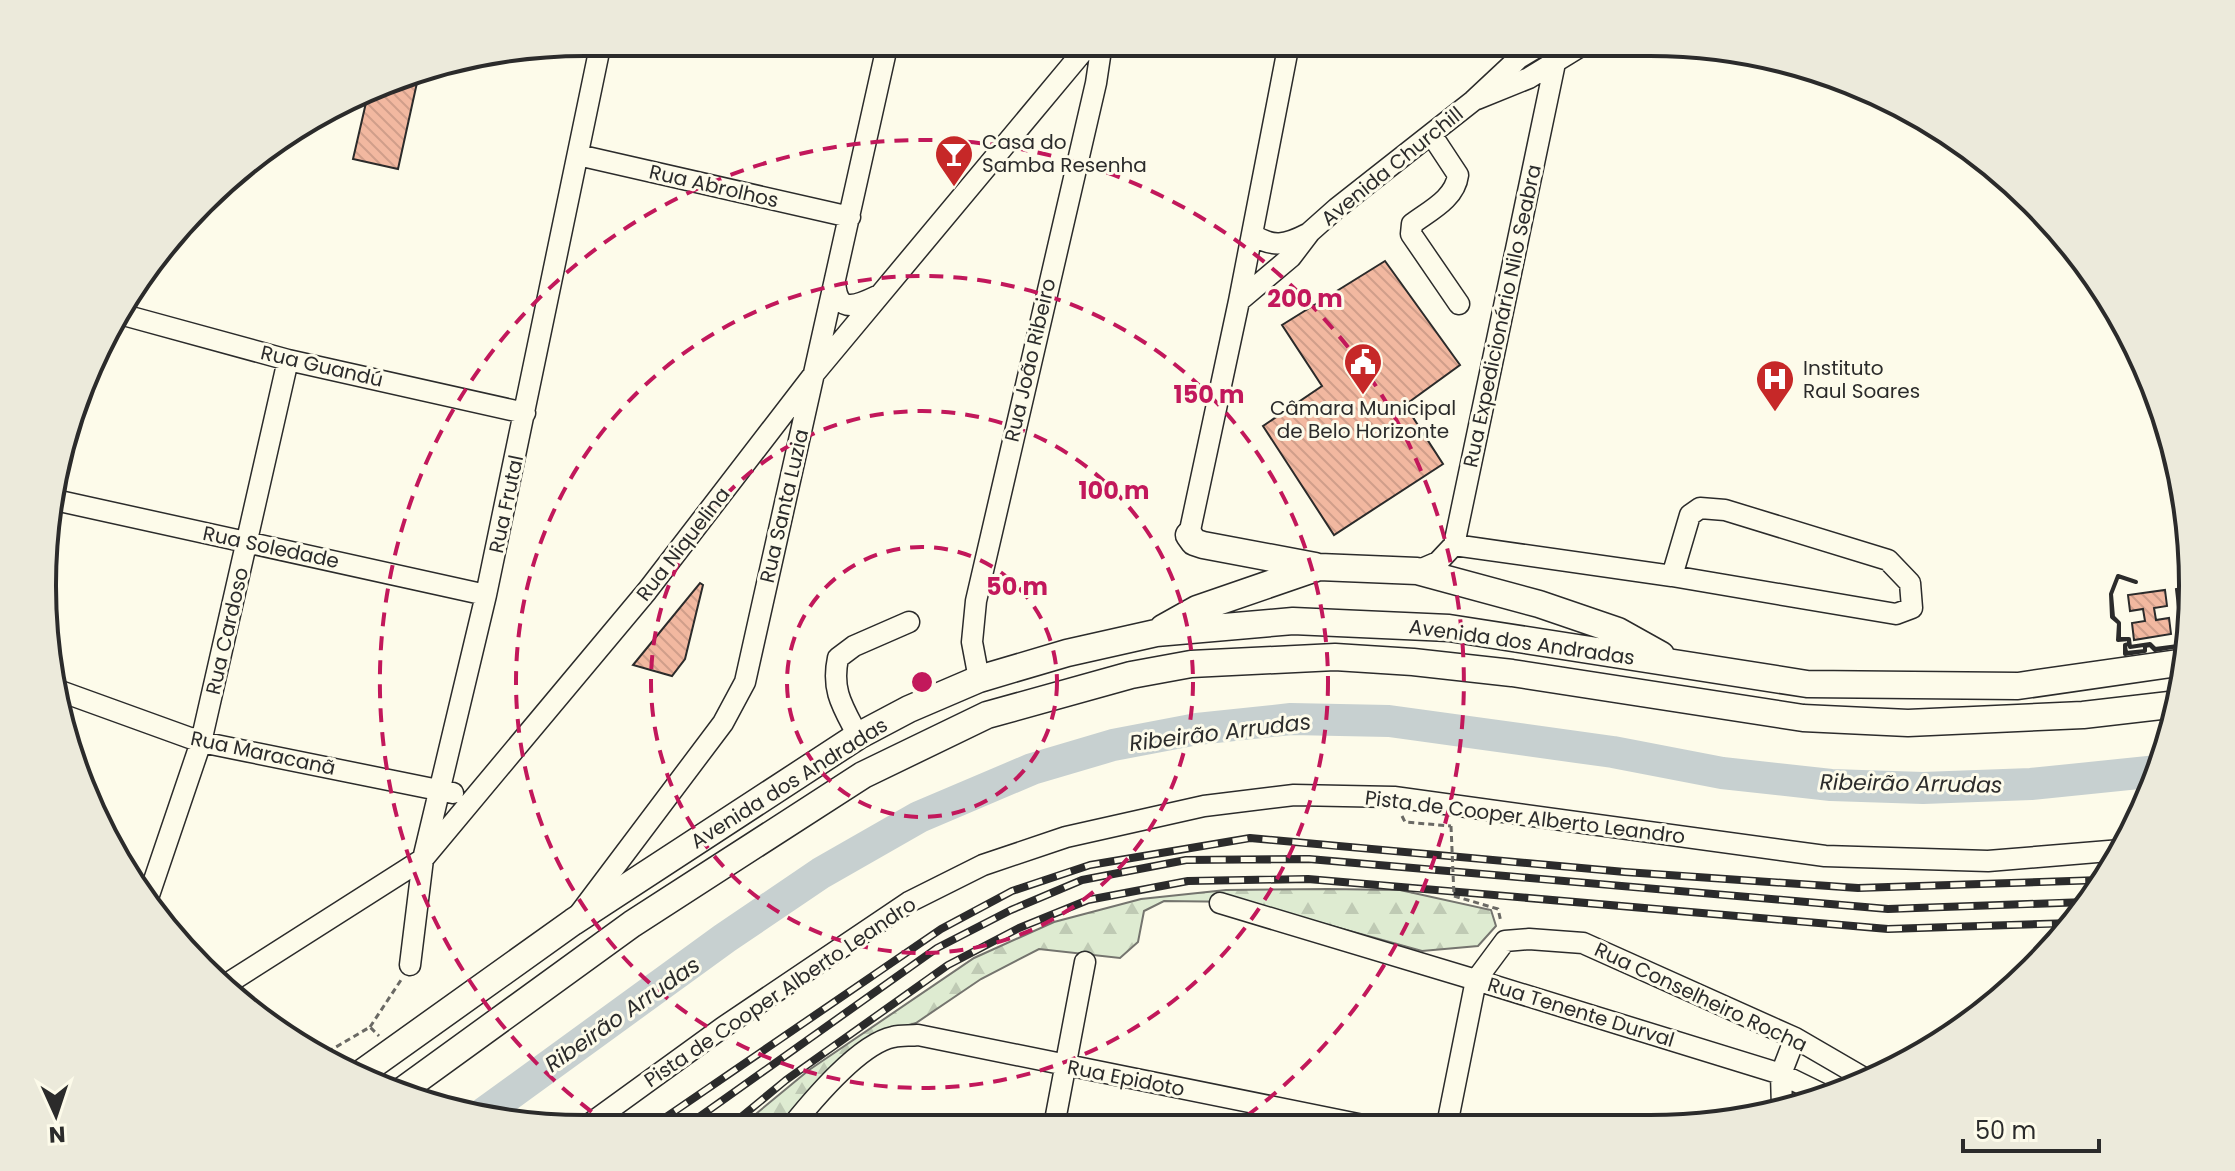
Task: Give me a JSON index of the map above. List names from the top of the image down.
{
  "streets": {
    "main road": ["Avenida dos Andradas"],
    "street": [
      "Avenida Churchill",
      "Rua Abrolhos",
      "Rua Expedicionário Nilo Seabra",
      "Rua João Ribeiro",
      "Rua Guandú",
      "Rua Frutal",
      "Rua Santa Luzia",
      "Rua Niquelina",
      "Rua Soledade",
      "Rua Cardoso",
      "Rua Maracanã",
      "Pista de Cooper Alberto Leandro",
      "Rua Conselheiro Rocha",
      "Rua Tenente Durval",
      "Rua Epidoto"
    ]
  },
  "crossings": [
    ["Avenida Churchill", "Rua Expedicionário Nilo Seabra"],
    ["Rua Abrolhos", "Rua Frutal"],
    ["Rua Abrolhos", "Rua Santa Luzia"],
    ["Rua João Ribeiro", "Avenida dos Andradas"],
    ["Rua Guandú", "Rua Frutal"],
    ["Rua Guandú", "Rua Cardoso"],
    ["Rua Frutal", "Rua Niquelina"],
    ["Rua Frutal", "Rua Soledade"],
    ["Rua Frutal", "Rua Maracanã"],
    ["Rua Santa Luzia", "Rua Niquelina"],
    ["Rua Santa Luzia", "Avenida dos Andradas"],
    ["Rua Niquelina", "Rua Maracanã"],
    ["Rua Soledade", "Rua Cardoso"],
    ["Rua Cardoso", "Rua Maracanã"],
    ["Rua Conselheiro Rocha", "Rua Tenente Durval"]
  ],
  "water": ["Ribeirão Arrudas"],
  "places": {
    "bar": ["Casa do Samba Resenha"],
    "public building": ["Câmara Municipal de Belo Horizonte"],
    "hospital": ["Instituto Raul Soares"]
  },
  "scale_bar": "50 m",
  "north": "bottom",
  "rings": [
    "200 m",
    "150 m",
    "100 m",
    "50 m"
  ]
}
